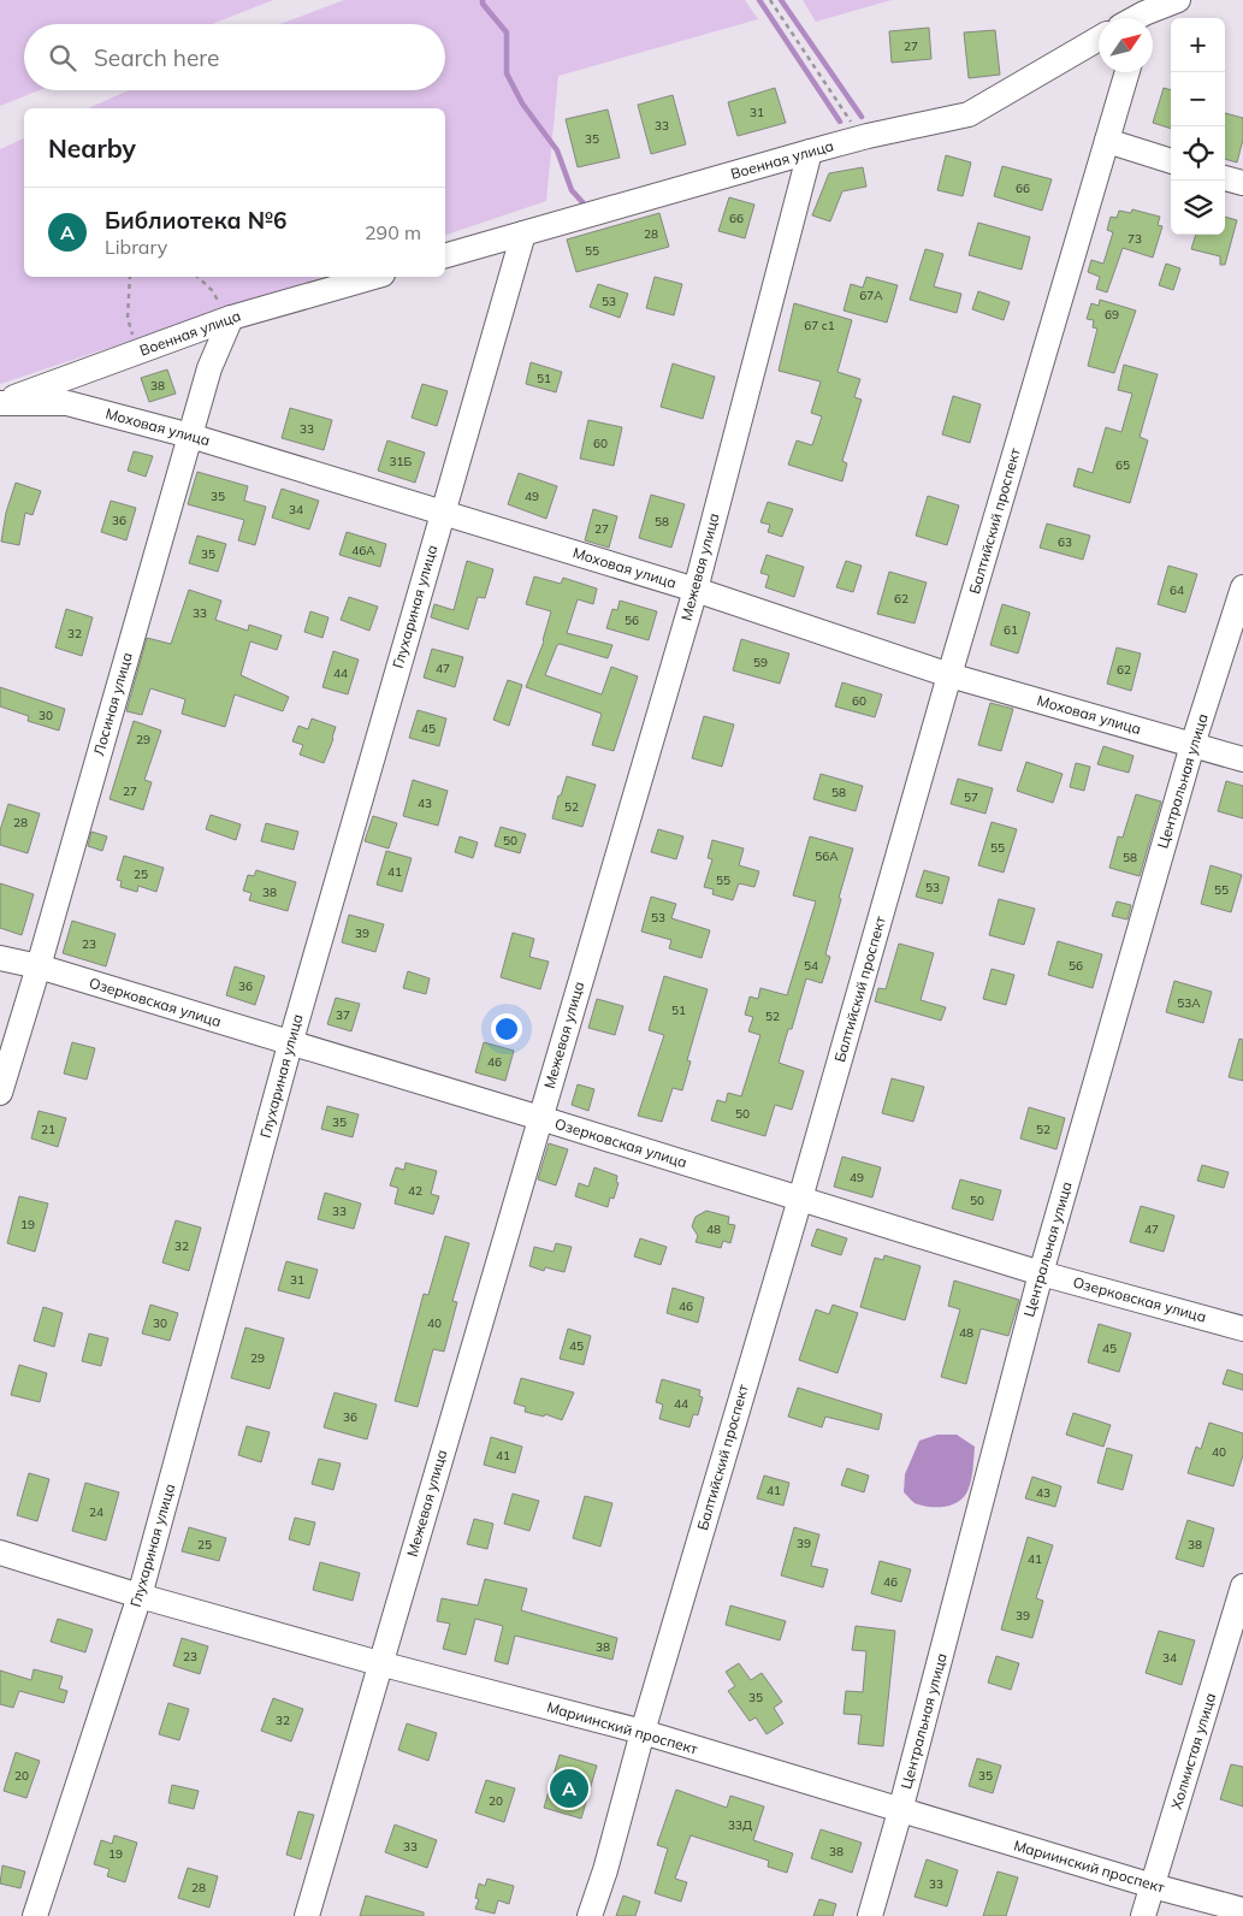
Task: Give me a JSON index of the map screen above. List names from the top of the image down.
{
  "streets": {
    "street": [
      "Военная улица",
      "Моховая улица",
      "Балтийский проспект",
      "Межевая улица",
      "Глухариная улица",
      "Лосиная улица",
      "Центральная улица",
      "Озерковская улица",
      "Мариинский проспект",
      "Холмистая улица"
    ]
  },
  "crossings": [
    ["Военная улица", "Моховая улица"],
    ["Военная улица", "Межевая улица"],
    ["Военная улица", "Глухариная улица"],
    ["Военная улица", "Лосиная улица"],
    ["Моховая улица", "Балтийский проспект"],
    ["Моховая улица", "Межевая улица"],
    ["Моховая улица", "Глухариная улица"],
    ["Моховая улица", "Лосиная улица"],
    ["Моховая улица", "Центральная улица"],
    ["Балтийский проспект", "Озерковская улица"],
    ["Балтийский проспект", "Мариинский проспект"],
    ["Межевая улица", "Озерковская улица"],
    ["Межевая улица", "Мариинский проспект"],
    ["Глухариная улица", "Озерковская улица"],
    ["Глухариная улица", "Мариинский проспект"],
    ["Лосиная улица", "Озерковская улица"],
    ["Центральная улица", "Озерковская улица"],
    ["Центральная улица", "Мариинский проспект"],
    ["Мариинский проспект", "Холмистая улица"]
  ],
  "house_numbers": [
    "27",
    "31",
    "33",
    "35",
    "66",
    "66",
    "28",
    "73",
    "55",
    "67А",
    "53",
    "69",
    "67 с1",
    "51",
    "38",
    "33",
    "60",
    "31Б",
    "65",
    "35",
    "49",
    "34",
    "36",
    "58",
    "27",
    "63",
    "46А",
    "35",
    "64",
    "62",
    "33",
    "56",
    "61",
    "32",
    "59",
    "47",
    "62",
    "44",
    "60",
    "30",
    "45",
    "29",
    "27",
    "58",
    "57",
    "43",
    "52",
    "28",
    "50",
    "55",
    "56А",
    "58",
    "41",
    "25",
    "55",
    "53",
    "55",
    "38",
    "53",
    "39",
    "23",
    "54",
    "56",
    "36",
    "53А",
    "51",
    "37",
    "52",
    "46",
    "50",
    "35",
    "21",
    "52",
    "49",
    "42",
    "50",
    "33",
    "19",
    "48",
    "47",
    "32",
    "31",
    "46",
    "30",
    "40",
    "48",
    "45",
    "45",
    "29",
    "44",
    "36",
    "40",
    "41",
    "41",
    "43",
    "24",
    "39",
    "25",
    "38",
    "41",
    "46",
    "39",
    "38",
    "23",
    "34",
    "35",
    "32",
    "20",
    "35",
    "20",
    "33Д",
    "33",
    "38",
    "19",
    "33",
    "28"
  ],
  "north": "top right",
  "page": {
    "map_buttons": ["+", "−"],
    "search": "Search here",
    "heading": "Nearby",
    "list": [
      {
        "mark": "A",
        "name": "Библиотека №6",
        "note": "Library",
        "value": "290 m"
      }
    ],
    "pins": "A"
  }
}
